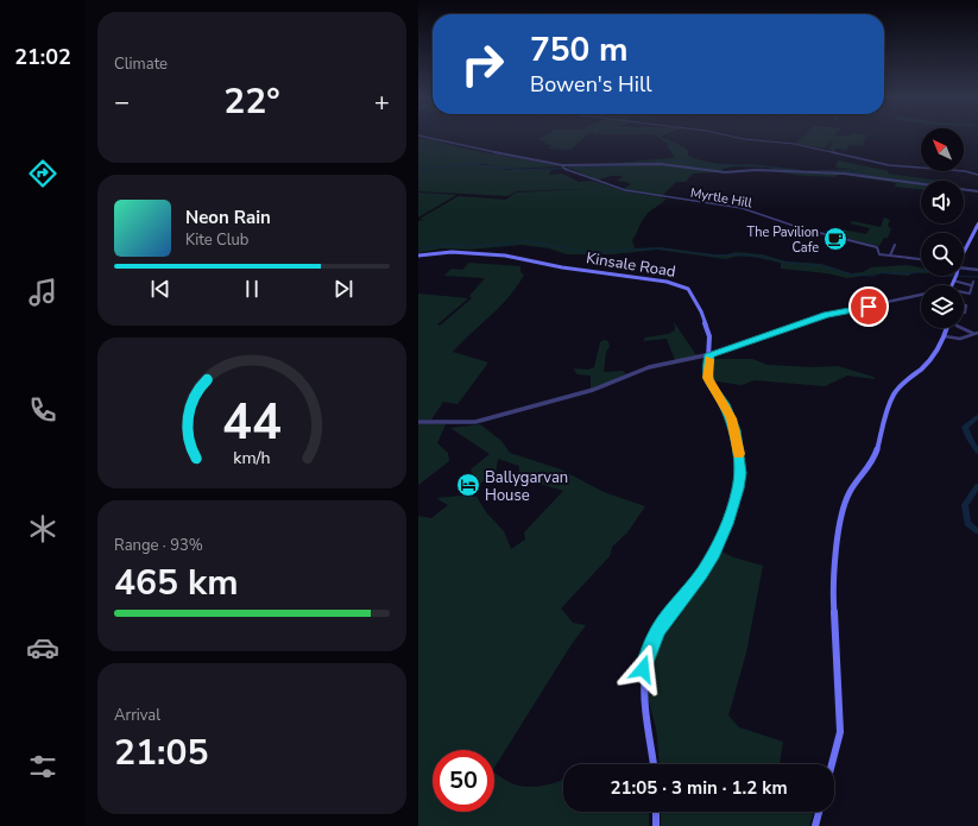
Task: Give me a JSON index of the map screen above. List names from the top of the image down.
{
  "streets": {
    "main road": ["Kinsale Road"],
    "street": ["Myrtle Hill"]
  },
  "places": {
    "cafe": ["The Pavilion Cafe"],
    "hotel": ["Ballygarvan House"]
  },
  "north": "top left",
  "page": {
    "tabs": "21:02",
    "tile": [
      "Climate",
      ["Range · 93%", "465 km"],
      ["Arrival", "21:05"]
    ],
    "turn": ["750 m", "Bowen's Hill"],
    "heat": ["−", "22°", "+"],
    "song": ["Neon Rain", "Kite Club"],
    "limit": "50",
    "trip": "21:05 · 3 min · 1.2 km",
    "gauge": ["44", "km/h"]
  }
}
